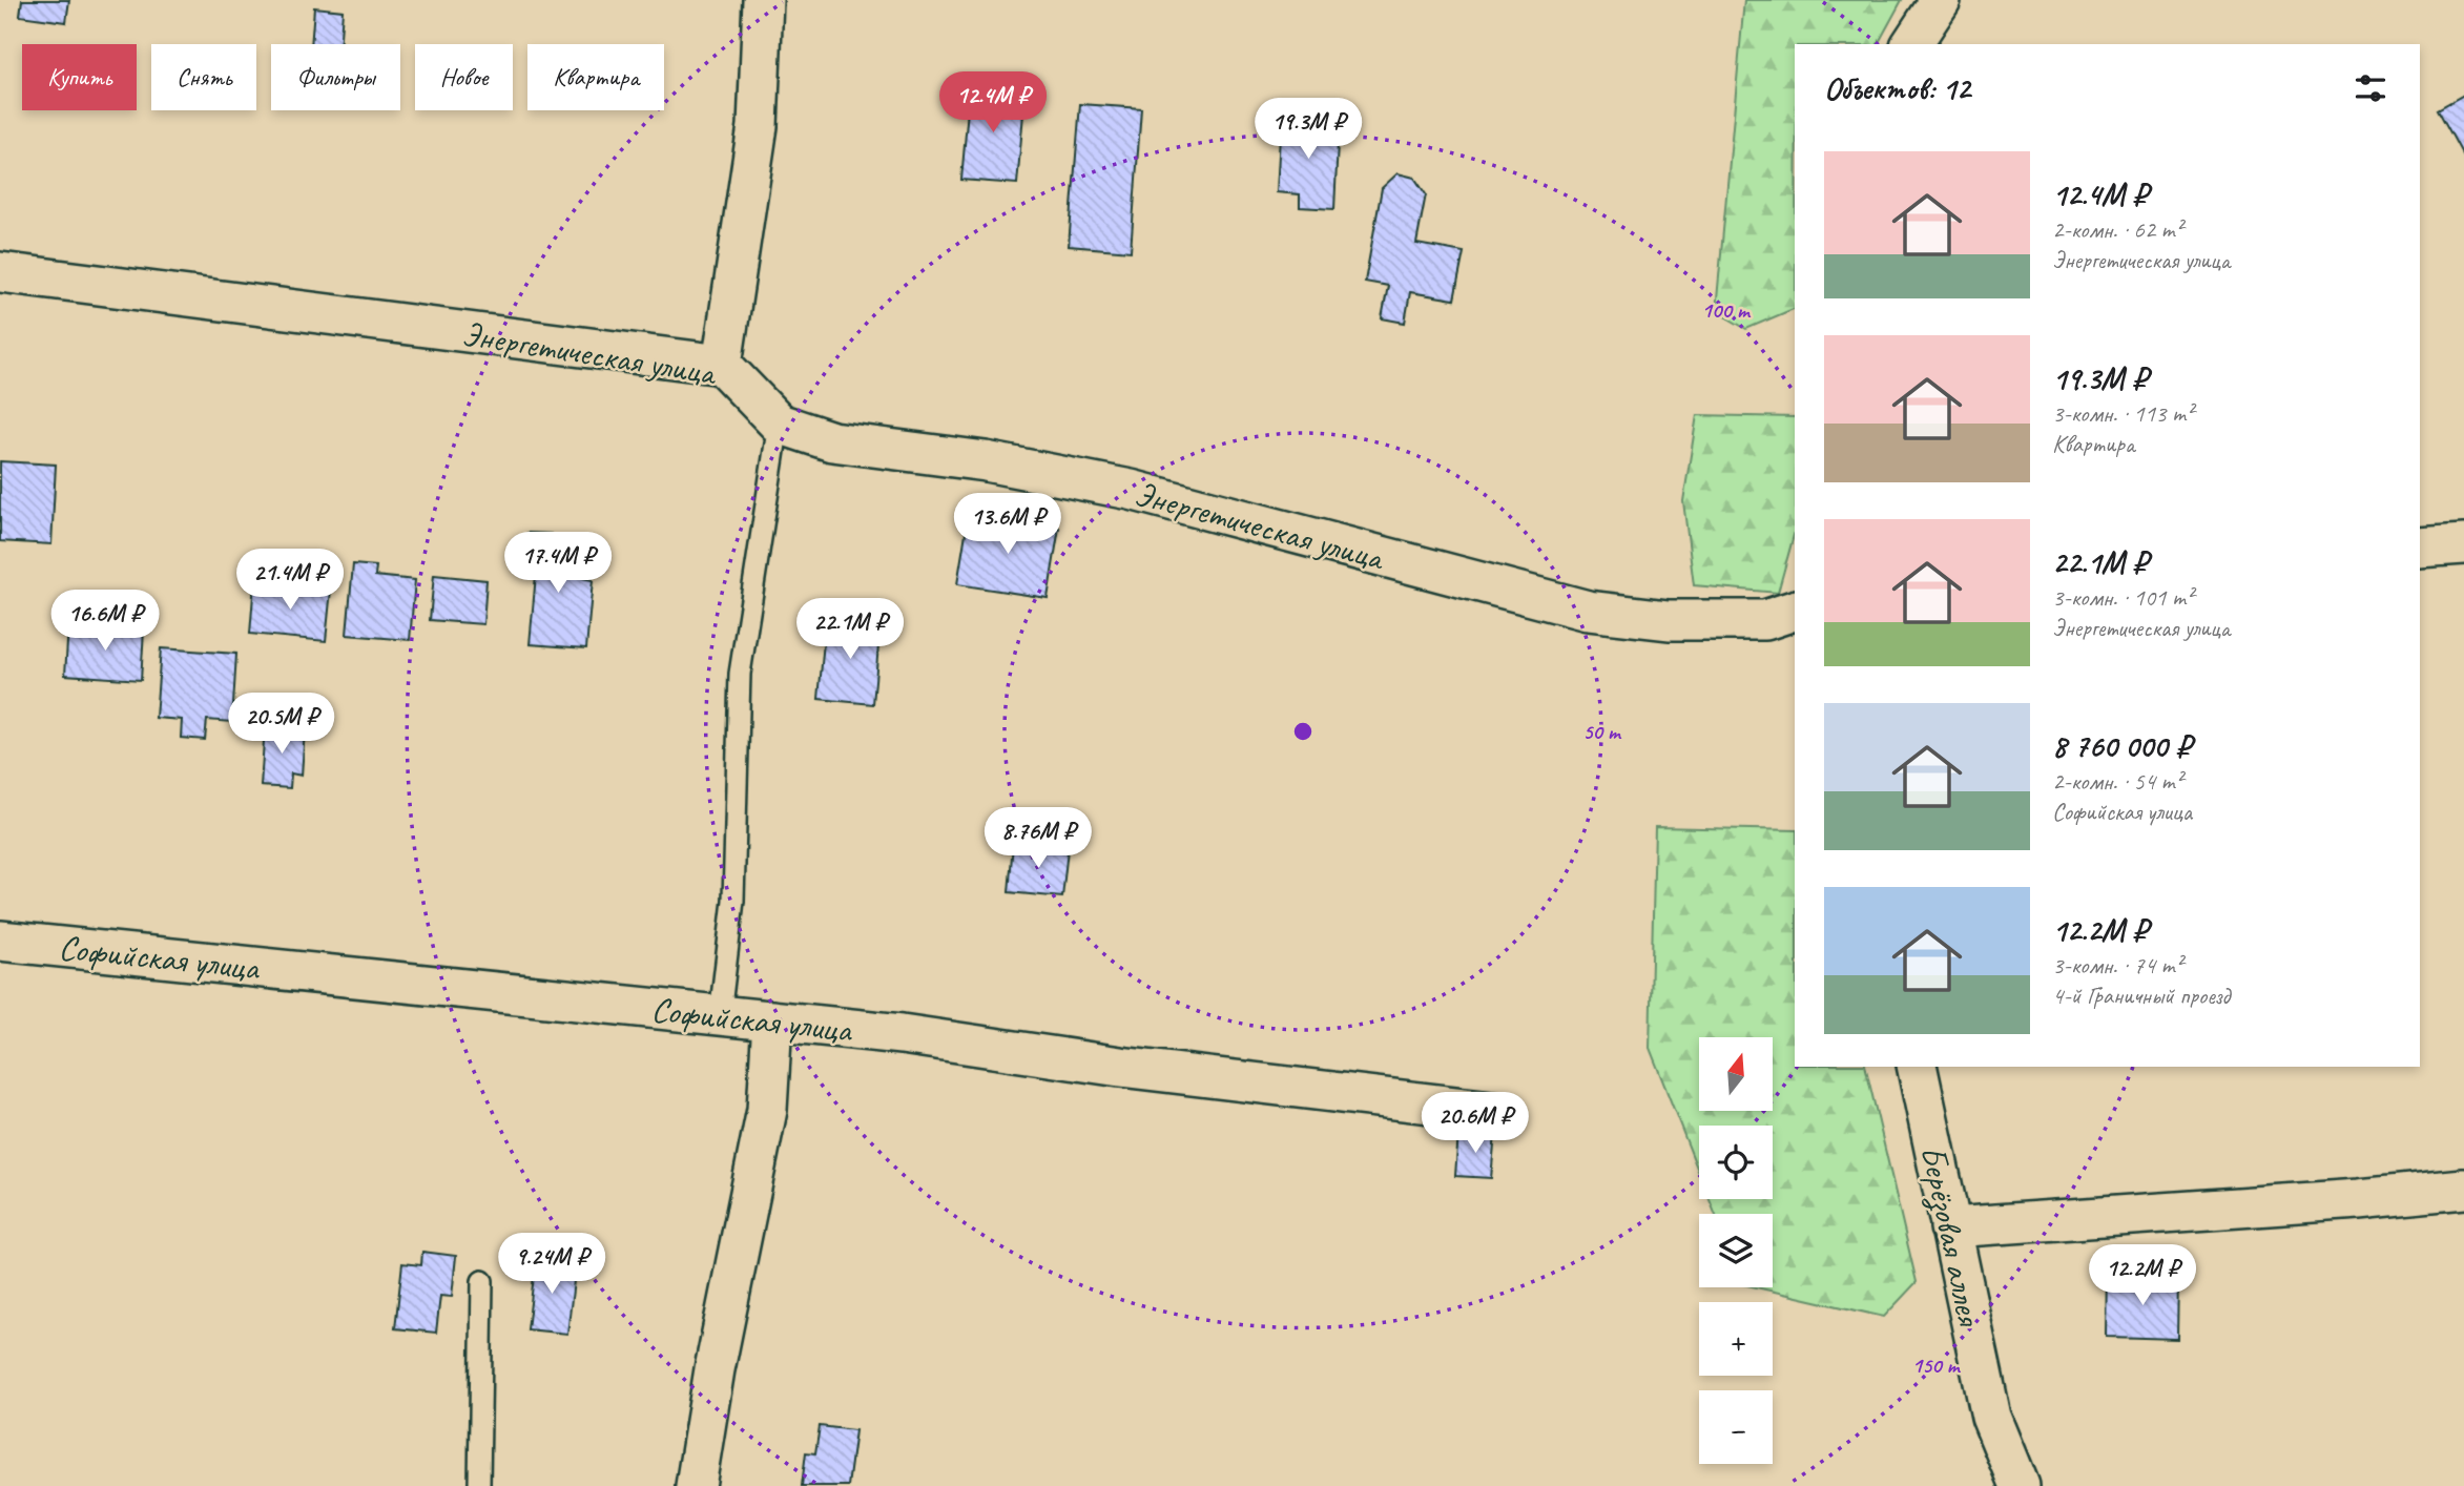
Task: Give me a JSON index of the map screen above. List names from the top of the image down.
{
  "streets": {
    "street": ["Энергетическая улица", "Софийская улица", "Берёзовая аллея"]
  },
  "north": "top",
  "page": {
    "chip": [
      "Купить",
      "Снять",
      "Фильтры",
      "Новое",
      "Квартира"
    ],
    "heading": "Объектов: 12",
    "price": [
      "12.4M ₽",
      "19.3M ₽",
      "13.6M ₽",
      "17.4M ₽",
      "21.4M ₽",
      "16.6M ₽",
      "22.1M ₽",
      "20.5M ₽",
      "8.76M ₽",
      "20.6M ₽",
      "9.24M ₽",
      "12.2M ₽"
    ],
    "list": [
      {
        "name": "12.4M ₽",
        "note": "2-комн. · 62 m² · Энергетическая улица"
      },
      {
        "name": "19.3M ₽",
        "note": "3-комн. · 113 m² · Квартира"
      },
      {
        "name": "22.1M ₽",
        "note": "3-комн. · 101 m² · Энергетическая улица"
      },
      {
        "name": "8 760 000 ₽",
        "note": "2-комн. · 54 m² · Софийская улица"
      },
      {
        "name": "12.2M ₽",
        "note": "3-комн. · 74 m² · 4-й Граничный проезд"
      }
    ],
    "map_buttons": ["+", "−"]
  },
  "rings": ["100 m", "50 m", "150 m"]
}
